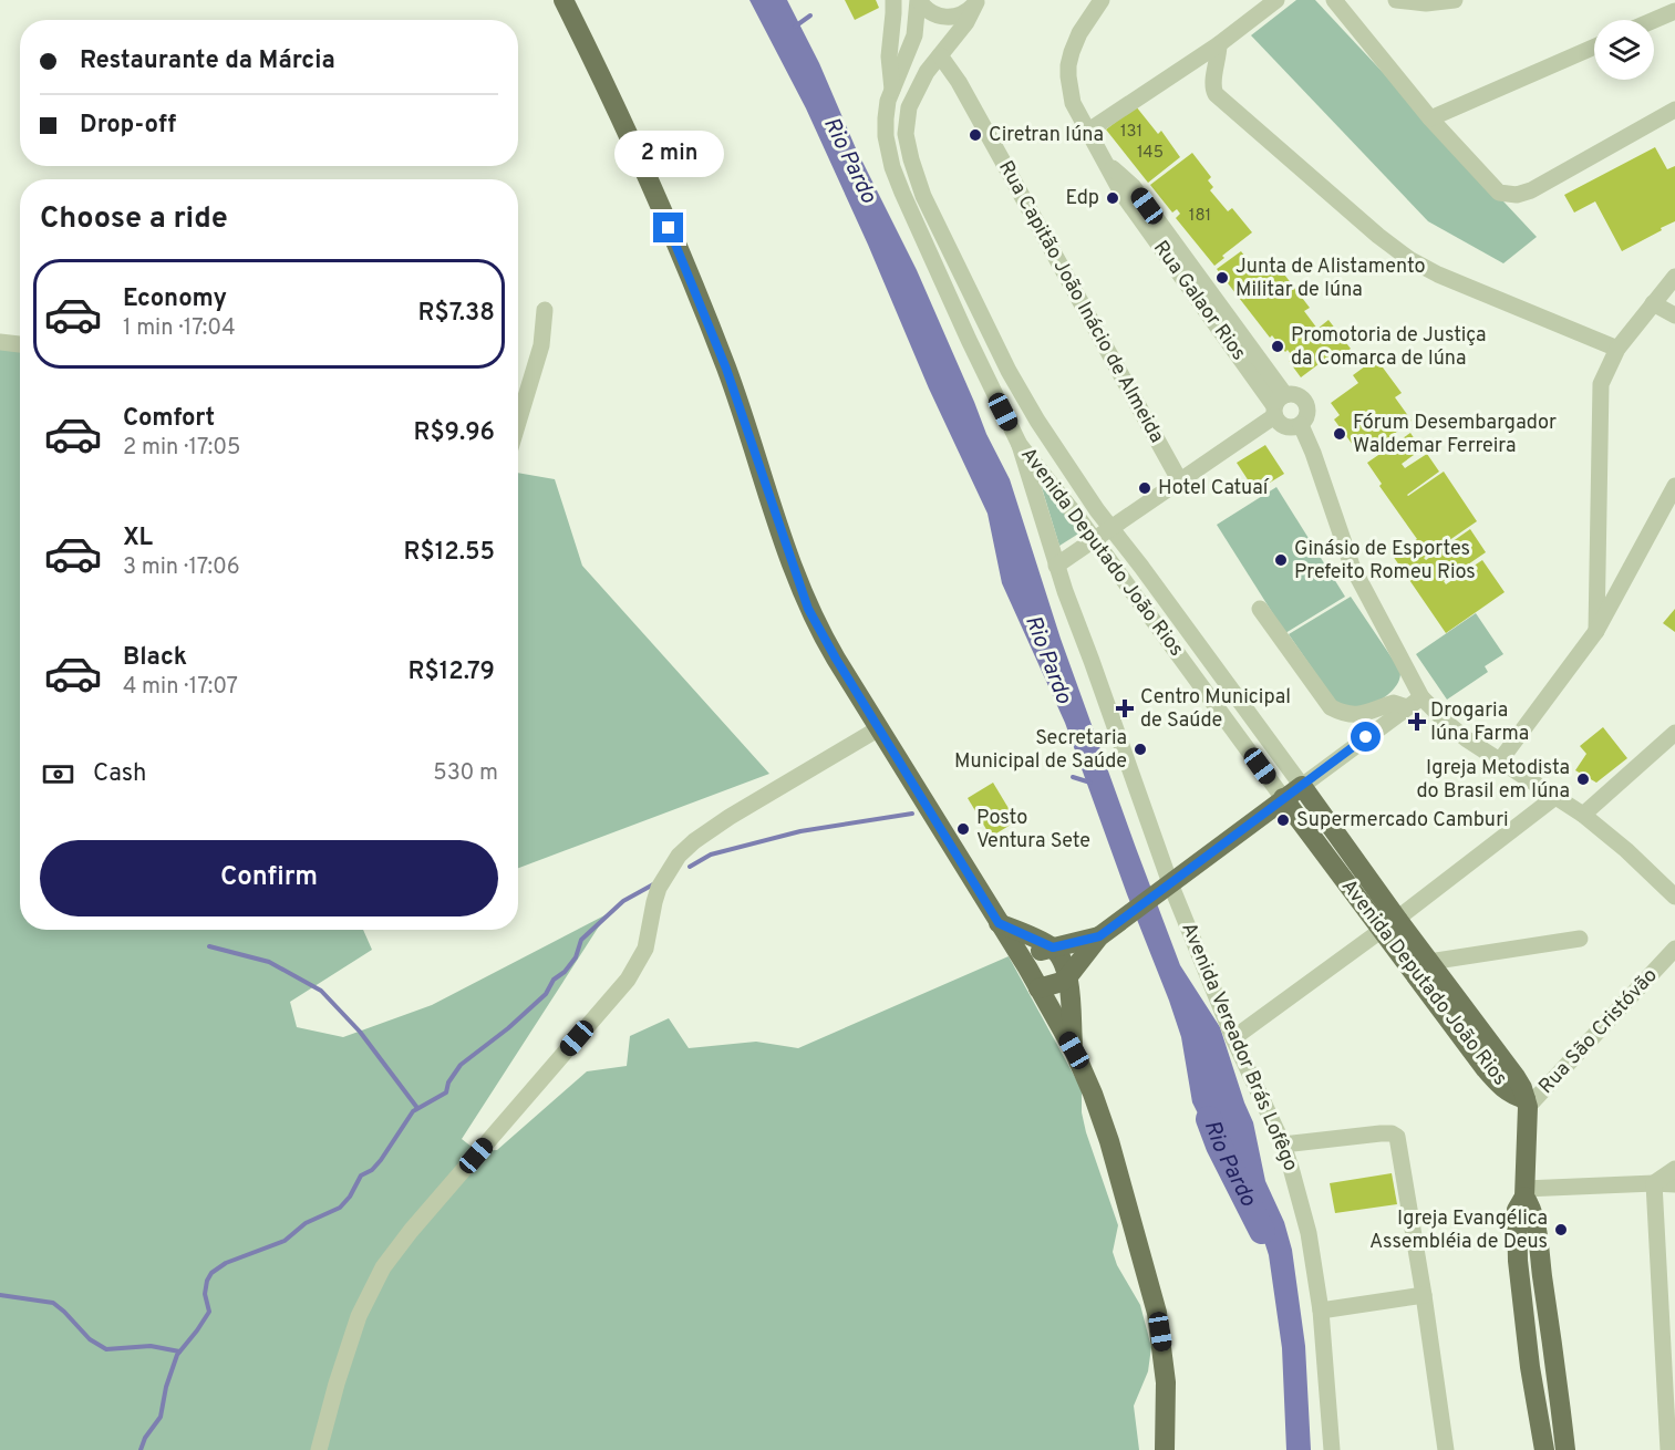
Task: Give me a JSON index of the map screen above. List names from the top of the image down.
{
  "streets": {
    "main road": ["Avenida Deputado João Rios", "Rua São Cristóvão"],
    "street": ["Rua Galaor Rios", "Rua Capitão João Inácio de Almeida", "Avenida Vereador Brás Lofêgo"]
  },
  "crossings": [
    ["Rua Capitão João Inácio de Almeida", "Avenida Deputado João Rios"],
    ["Avenida Deputado João Rios", "Rua São Cristóvão"],
    ["Avenida Deputado João Rios", "Avenida Vereador Brás Lofêgo"]
  ],
  "water": ["Rio Pardo"],
  "places": {
    "other": [
      "Ciretran Iúna",
      "Edp",
      "Junta de Alistamento Militar de Iúna",
      "Promotoria de Justiça da Comarca de Iúna",
      "Fórum Desembargador Waldemar Ferreira",
      "Hotel Catuaí",
      "Ginásio de Esportes Prefeito Romeu Rios",
      "Secretaria Municipal de Saúde",
      "Igreja Metodista do Brasil em Iúna",
      "Supermercado Camburi",
      "Posto Ventura Sete",
      "Igreja Evangélica Assembléia de Deus"
    ],
    "health": ["Centro Municipal de Saúde", "Drogaria Iúna Farma"]
  },
  "house_numbers": ["131", "145", "181"],
  "page": {
    "banner": ["Restaurante da Márcia", "Drop-off"],
    "bubble": "2 min",
    "heading": "Choose a ride",
    "list": [
      {
        "name": "Economy",
        "note": "1 min · 17:04",
        "value": "R$7.38"
      },
      {
        "name": "Comfort",
        "note": "2 min · 17:05",
        "value": "R$9.96"
      },
      {
        "name": "XL",
        "note": "3 min · 17:06",
        "value": "R$12.55"
      },
      {
        "name": "Black",
        "note": "4 min · 17:07",
        "value": "R$12.79"
      }
    ],
    "pay": ["Cash", "530 m"],
    "buttons": "Confirm"
  }
}
